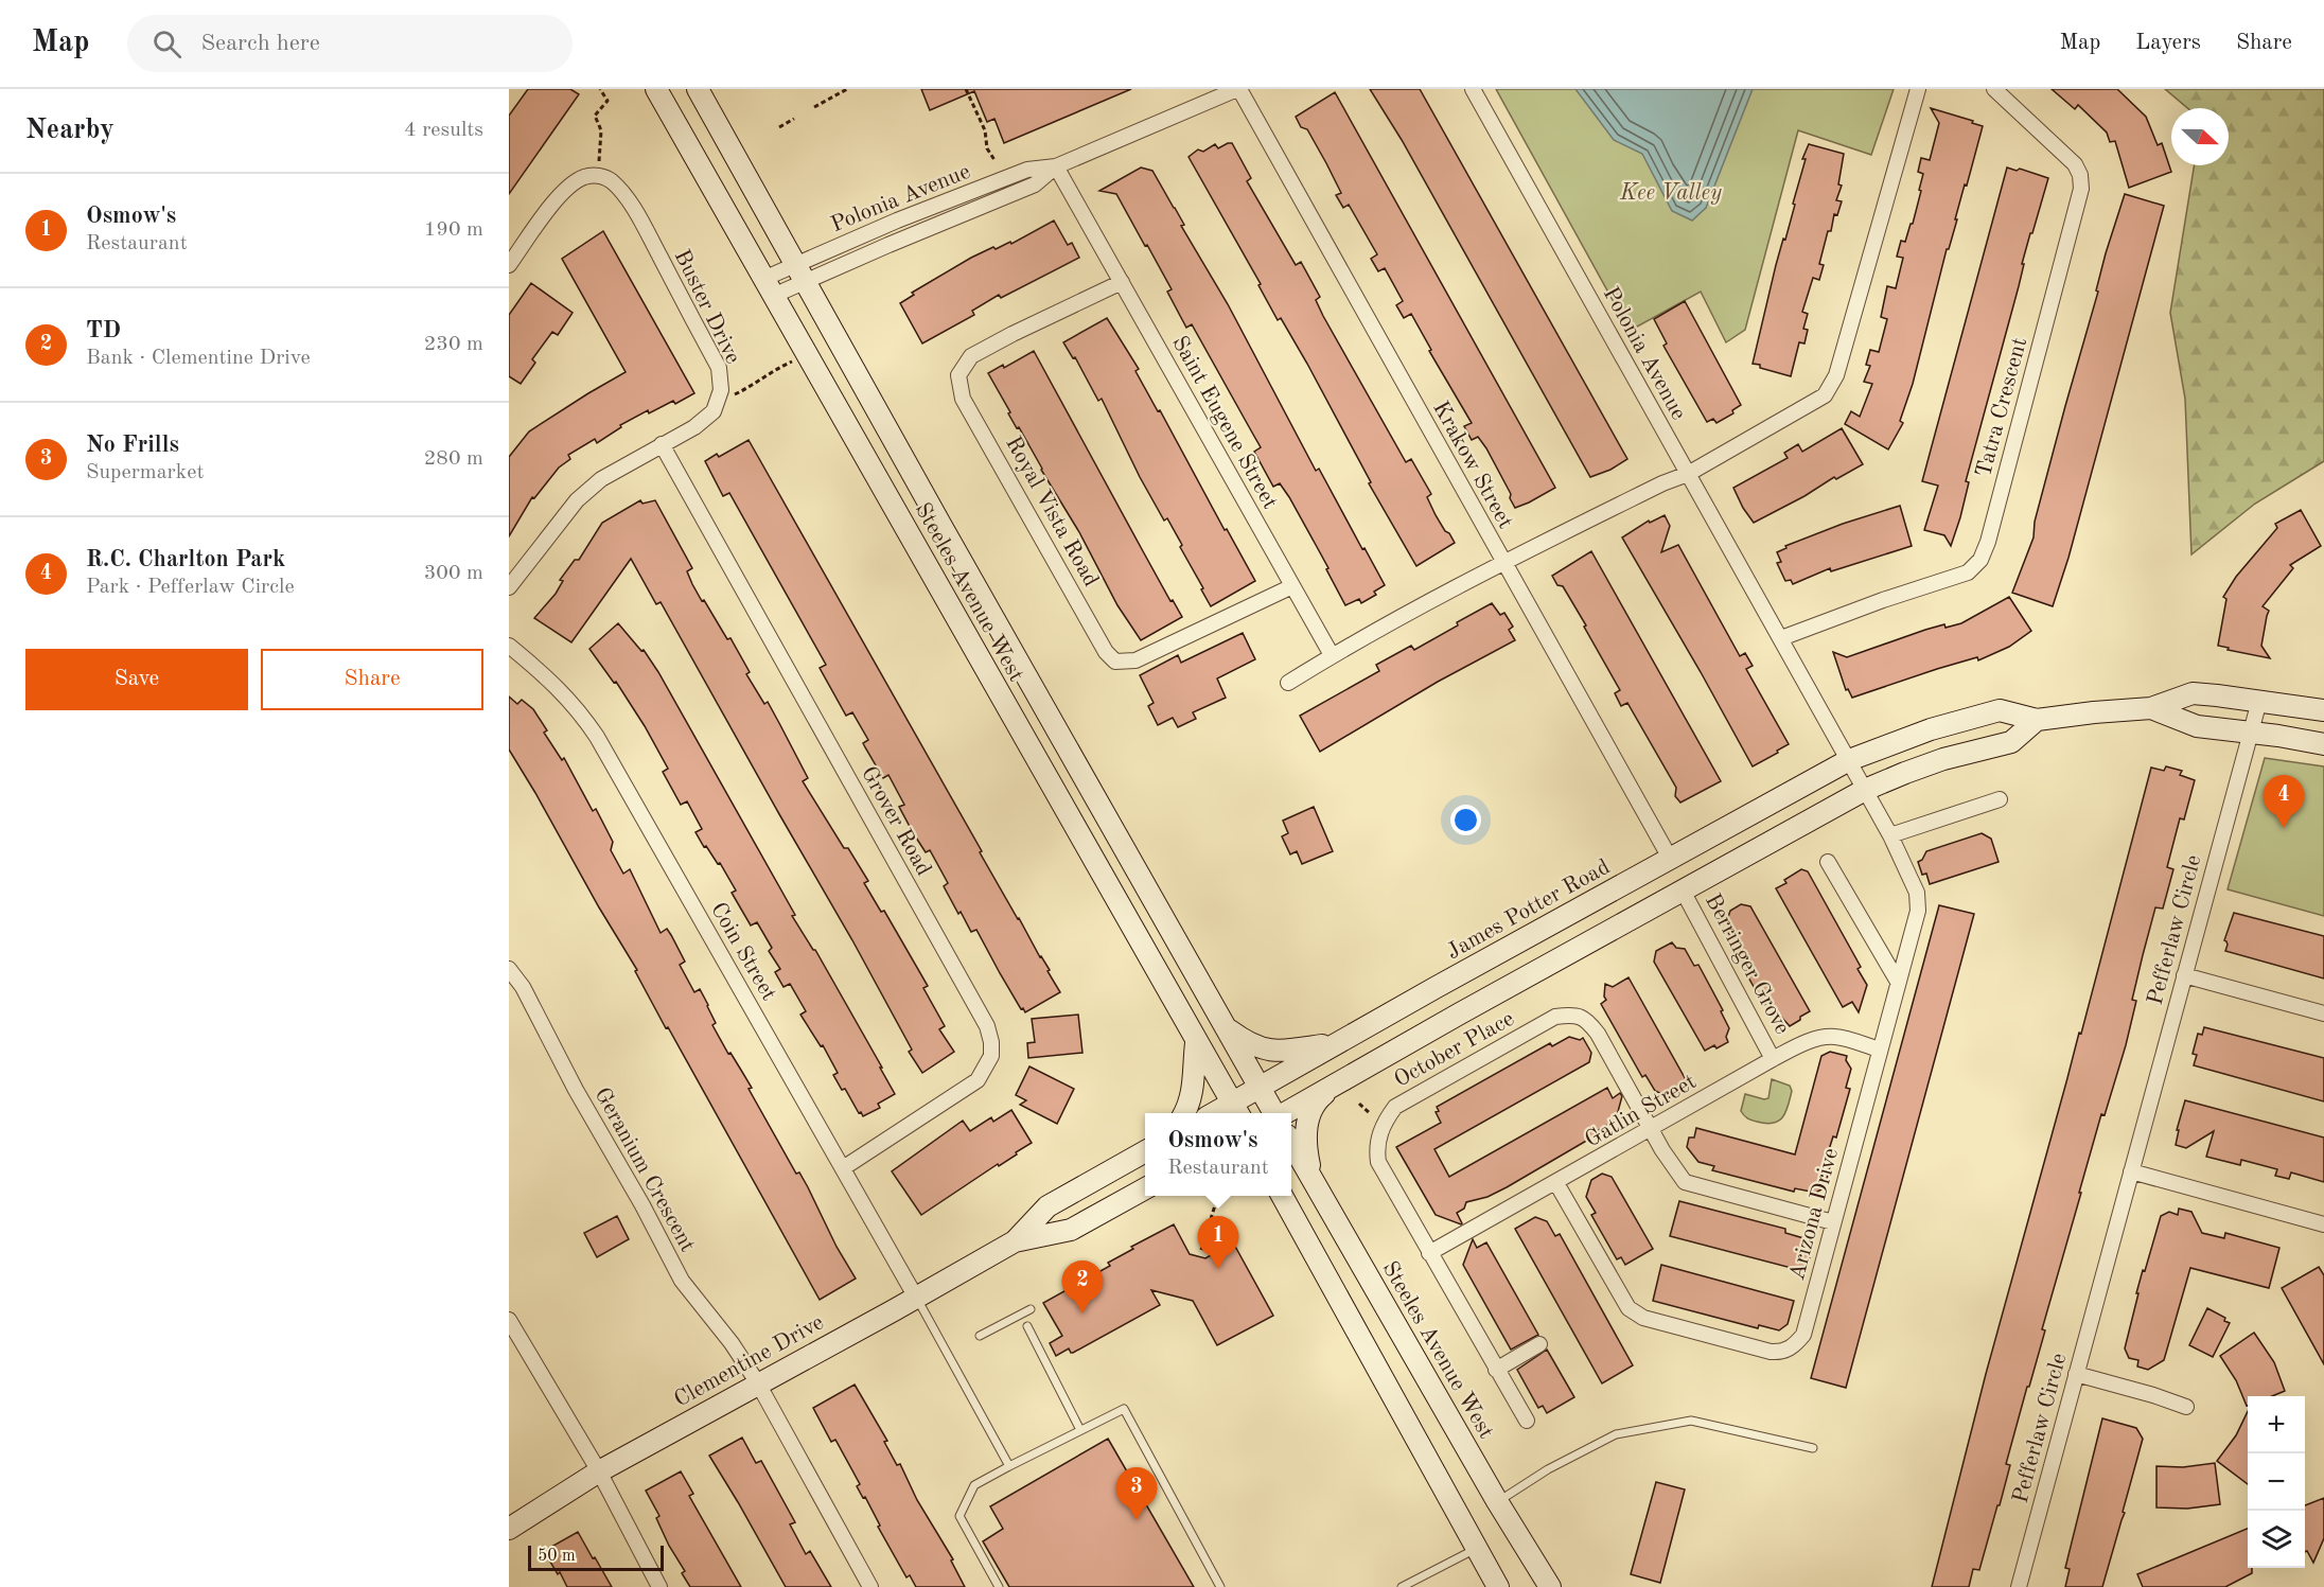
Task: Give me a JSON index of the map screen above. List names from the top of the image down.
{
  "streets": {
    "main road": ["Steeles Avenue West", "James Potter Road", "Clementine Drive"],
    "street": [
      "Polonia Avenue",
      "Buster Drive",
      "Tatra Crescent",
      "Saint Eugene Street",
      "Krakow Street",
      "Royal Vista Road",
      "Grover Road",
      "Pefferlaw Circle",
      "Coin Street",
      "Berringer Grove",
      "October Place",
      "Gatlin Street",
      "Geranium Crescent",
      "Arizona Drive"
    ]
  },
  "crossings": [
    ["Polonia Avenue", "Tatra Crescent"],
    ["Polonia Avenue", "Saint Eugene Street"],
    ["Polonia Avenue", "Krakow Street"],
    ["Polonia Avenue", "Steeles Avenue West"],
    ["Saint Eugene Street", "Royal Vista Road"],
    ["Krakow Street", "James Potter Road"],
    ["Steeles Avenue West", "James Potter Road"],
    ["Grover Road", "Coin Street"],
    ["James Potter Road", "Pefferlaw Circle"],
    ["Coin Street", "Clementine Drive"],
    ["Berringer Grove", "Gatlin Street"],
    ["October Place", "Gatlin Street"],
    ["October Place", "Arizona Drive"],
    ["Gatlin Street", "Arizona Drive"],
    ["Geranium Crescent", "Clementine Drive"]
  ],
  "parks": ["Kee Valley"],
  "scale_bar": "50 m",
  "north": "right",
  "page": {
    "header": "Map",
    "search": "Search here",
    "nav": ["Map", "Layers", "Share"],
    "heading": ["Nearby", "4 results"],
    "list": [
      {
        "mark": "1",
        "name": "Osmow's",
        "note": "Restaurant",
        "value": "190 m"
      },
      {
        "mark": "2",
        "name": "TD",
        "note": "Bank · Clementine Drive",
        "value": "230 m"
      },
      {
        "mark": "3",
        "name": "No Frills",
        "note": "Supermarket",
        "value": "280 m"
      },
      {
        "mark": "4",
        "name": "R.C. Charlton Park",
        "note": "Park · Pefferlaw Circle",
        "value": "300 m"
      }
    ],
    "buttons": ["Save", "Share"],
    "pins": [
      "4",
      "1",
      "2",
      "3"
    ],
    "popup": ["Osmow's", "Restaurant"],
    "map_buttons": ["+", "−"],
    "scale": "50 m"
  }
}
